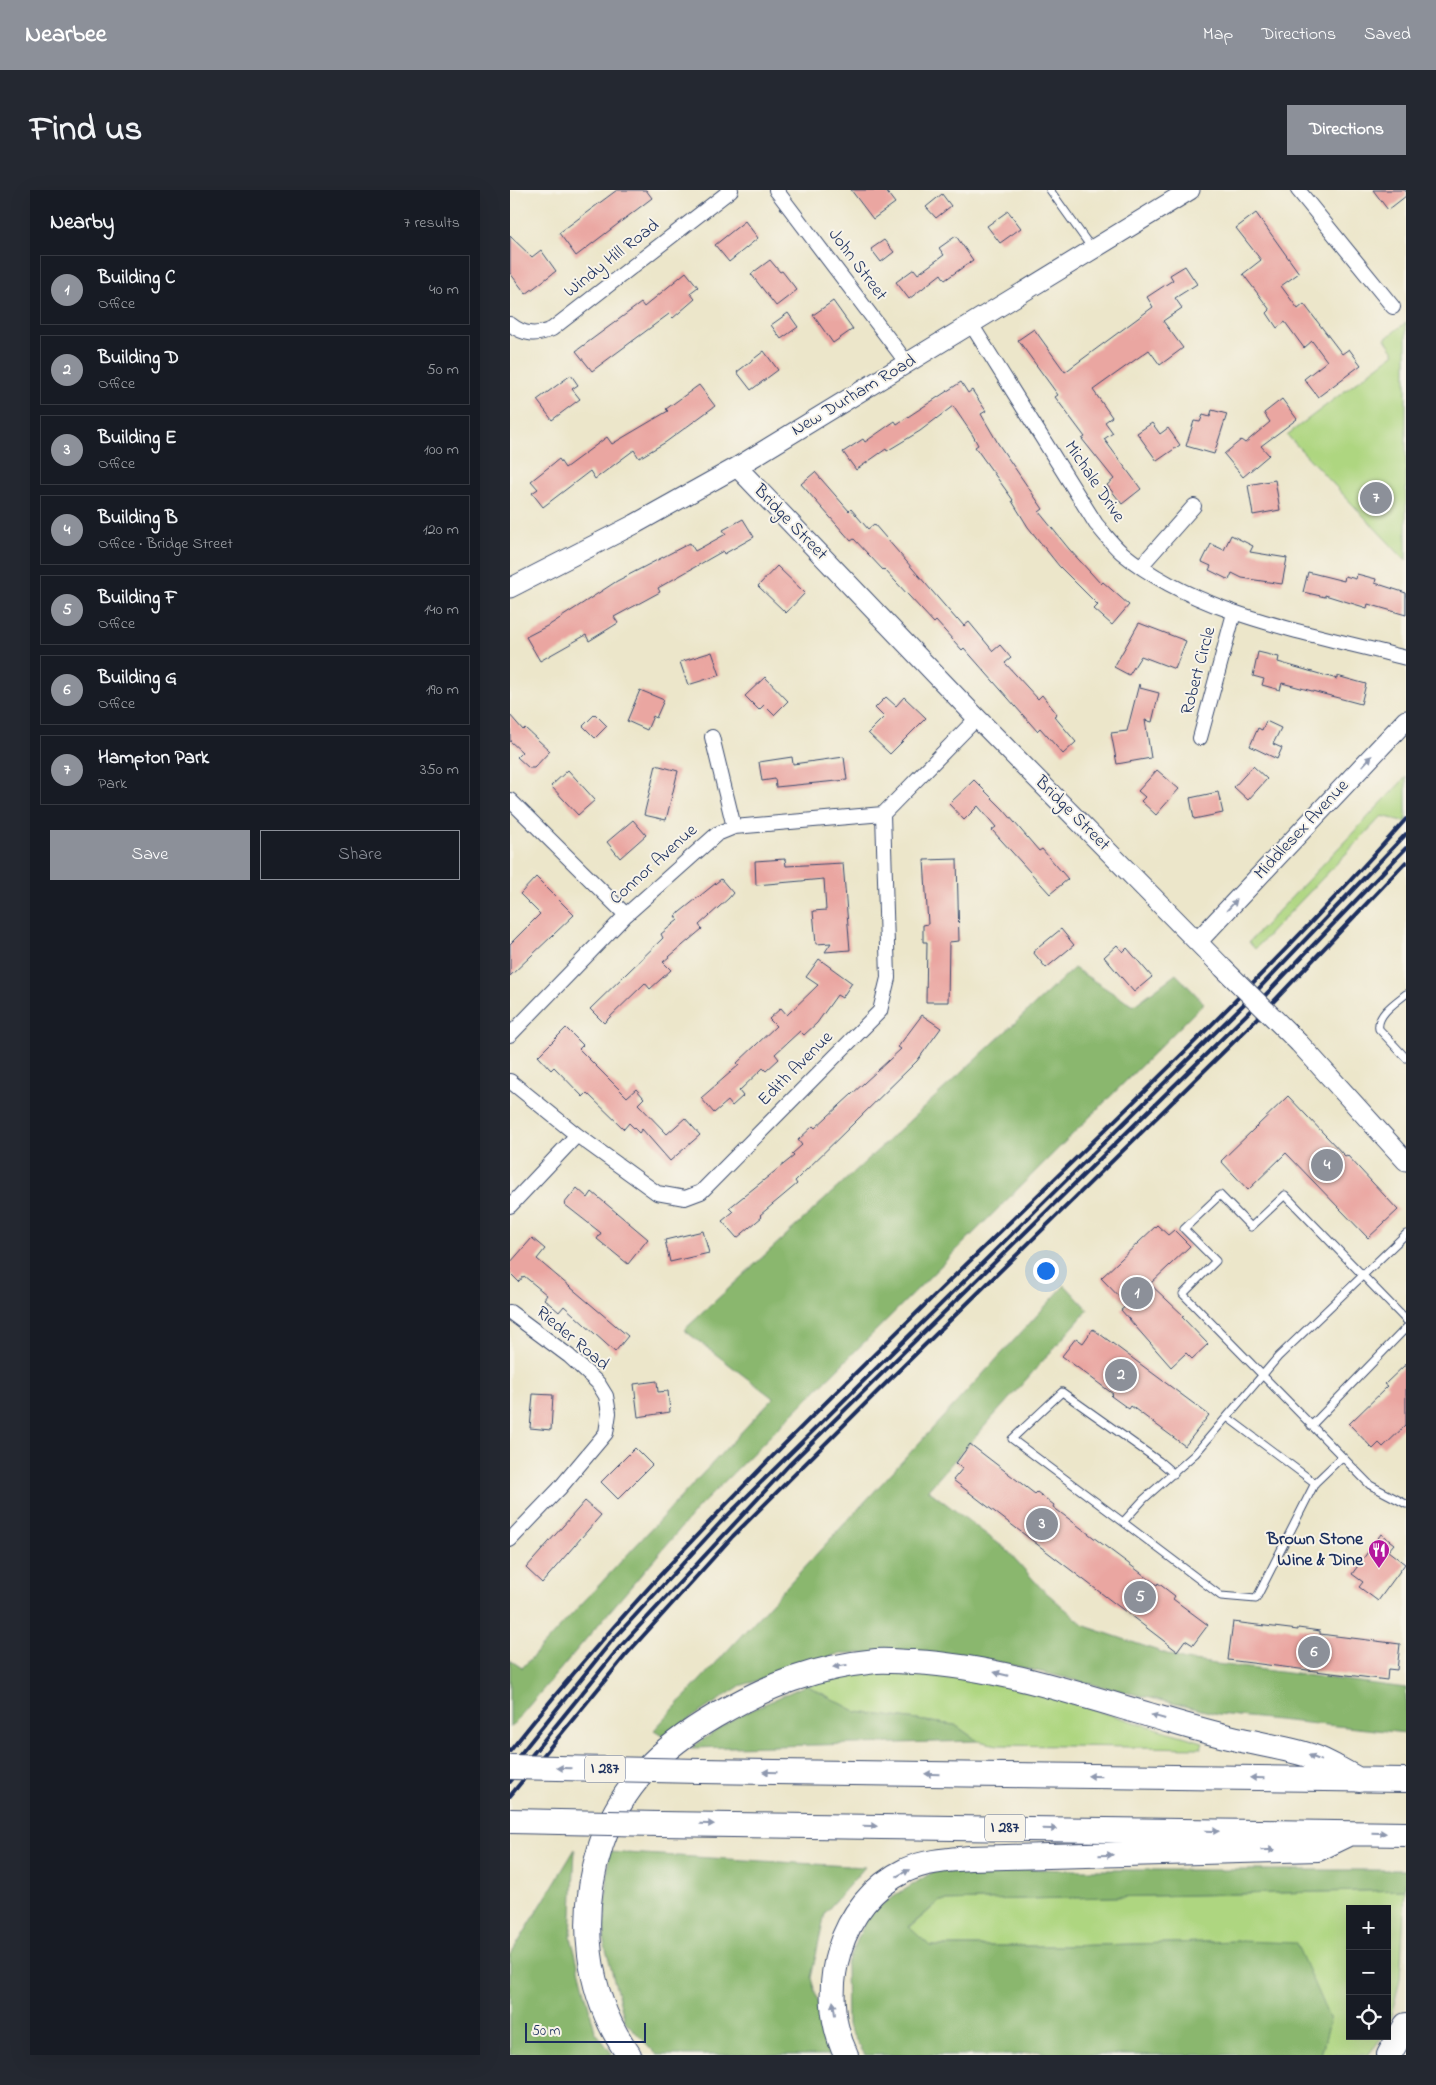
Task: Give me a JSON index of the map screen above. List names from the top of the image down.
{
  "streets": {
    "highway": ["I 287"],
    "street": [
      "Windy Hill Road",
      "John Street",
      "New Durham Road",
      "Michale Drive",
      "Bridge Street",
      "Robert Circle",
      "Middlesex Avenue",
      "Connor Avenue",
      "Edith Avenue",
      "Rieder Road"
    ]
  },
  "crossings": [
    ["John Street", "New Durham Road"],
    ["New Durham Road", "Michale Drive"],
    ["New Durham Road", "Bridge Street"],
    ["Michale Drive", "Robert Circle"],
    ["Bridge Street", "Middlesex Avenue"],
    ["Connor Avenue", "Edith Avenue"]
  ],
  "one_way": ["Middlesex Avenue"],
  "places": {
    "restaurant": ["Brown Stone Wine & Dine"]
  },
  "scale_bar": "50 m",
  "page": {
    "header": "Nearbee",
    "nav": ["Map", "Directions", "Saved"],
    "title": "Find us",
    "buttons": [
      "Directions",
      ["Save", "Share"]
    ],
    "heading": ["Nearby", "7 results"],
    "list": [
      {
        "mark": "1",
        "name": "Building C",
        "note": "Office",
        "value": "40 m"
      },
      {
        "mark": "2",
        "name": "Building D",
        "note": "Office",
        "value": "50 m"
      },
      {
        "mark": "3",
        "name": "Building E",
        "note": "Office",
        "value": "100 m"
      },
      {
        "mark": "4",
        "name": "Building B",
        "note": "Office · Bridge Street",
        "value": "120 m"
      },
      {
        "mark": "5",
        "name": "Building F",
        "note": "Office",
        "value": "140 m"
      },
      {
        "mark": "6",
        "name": "Building G",
        "note": "Office",
        "value": "190 m"
      },
      {
        "mark": "7",
        "name": "Hampton Park",
        "note": "Park",
        "value": "350 m"
      }
    ],
    "pins": [
      "7",
      "4",
      "1",
      "2",
      "3",
      "5",
      "6"
    ],
    "map_buttons": ["+", "−"],
    "scale": "50 m"
  }
}
